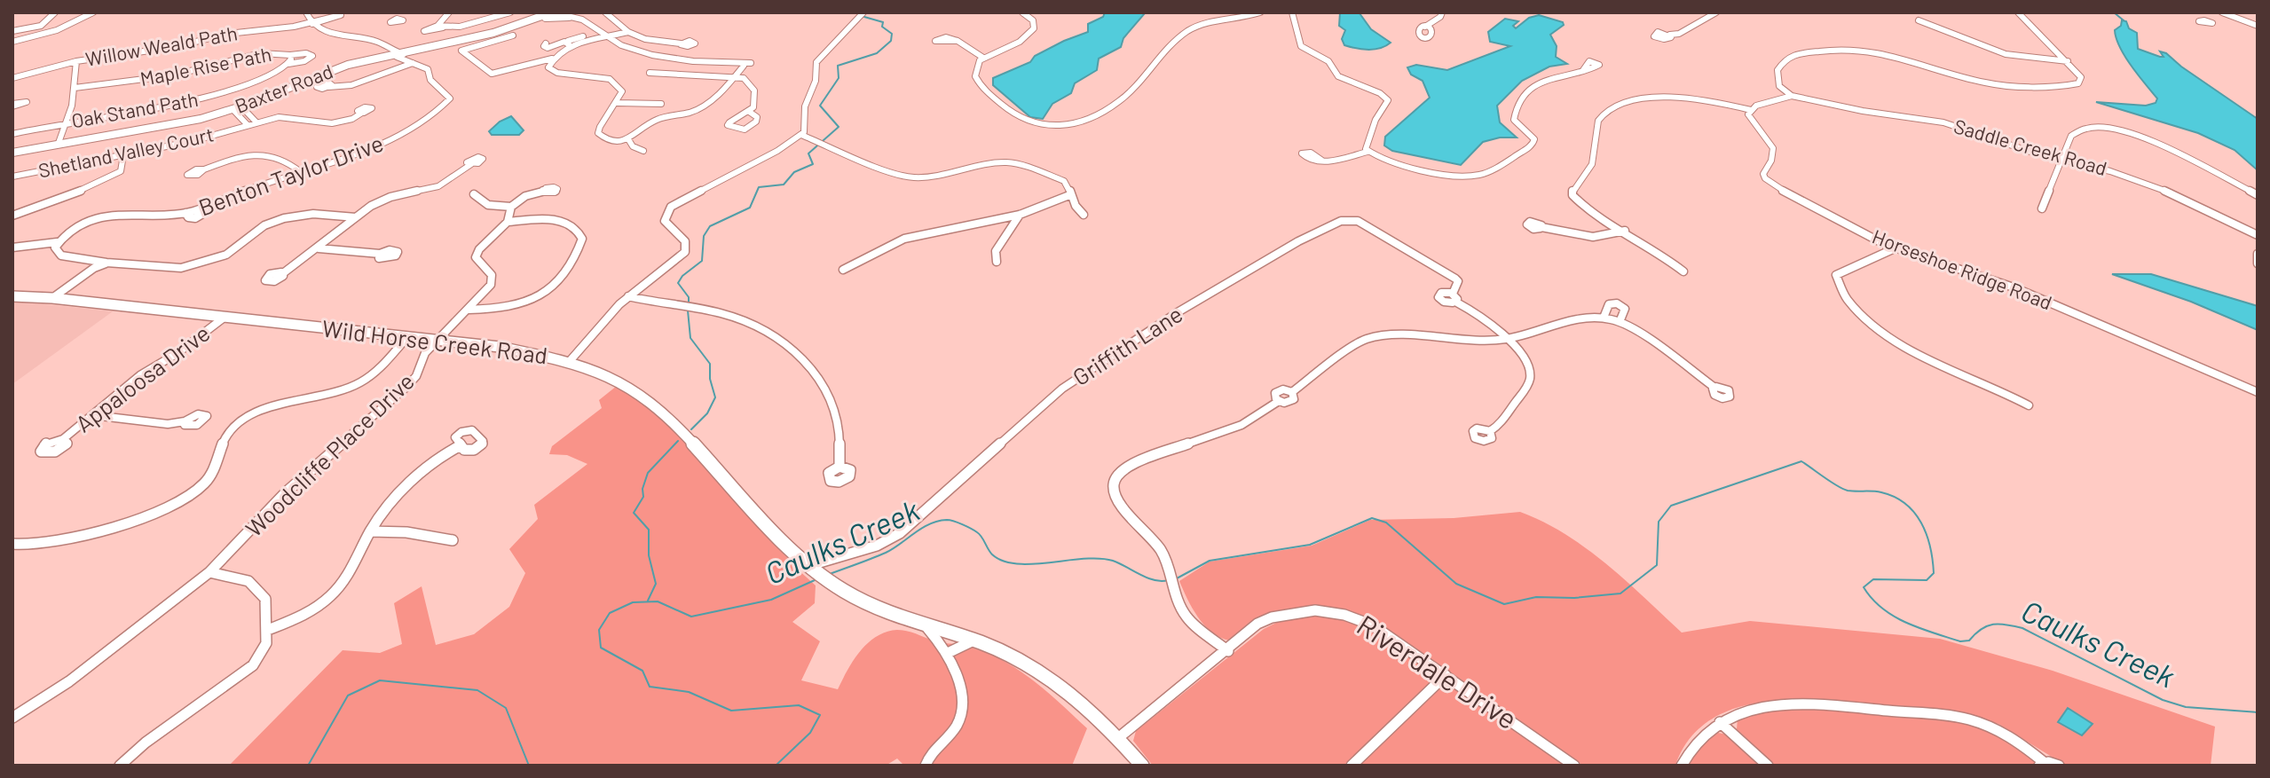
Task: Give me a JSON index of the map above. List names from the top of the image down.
{
  "streets": {
    "main road": ["Baxter Road", "Wild Horse Creek Road"],
    "street": [
      "Willow Weald Path",
      "Maple Rise Path",
      "Oak Stand Path",
      "Saddle Creek Road",
      "Shetland Valley Court",
      "Benton Taylor Drive",
      "Horseshoe Ridge Road",
      "Griffith Lane",
      "Appaloosa Drive",
      "Woodcliffe Place Drive",
      "Riverdale Drive"
    ]
  },
  "crossings": [
    ["Willow Weald Path", "Benton Taylor Drive"],
    ["Maple Rise Path", "Oak Stand Path"],
    ["Baxter Road", "Benton Taylor Drive"],
    ["Wild Horse Creek Road", "Griffith Lane"],
    ["Wild Horse Creek Road", "Appaloosa Drive"],
    ["Wild Horse Creek Road", "Woodcliffe Place Drive"],
    ["Wild Horse Creek Road", "Riverdale Drive"]
  ],
  "water": ["Caulks Creek"]
}
